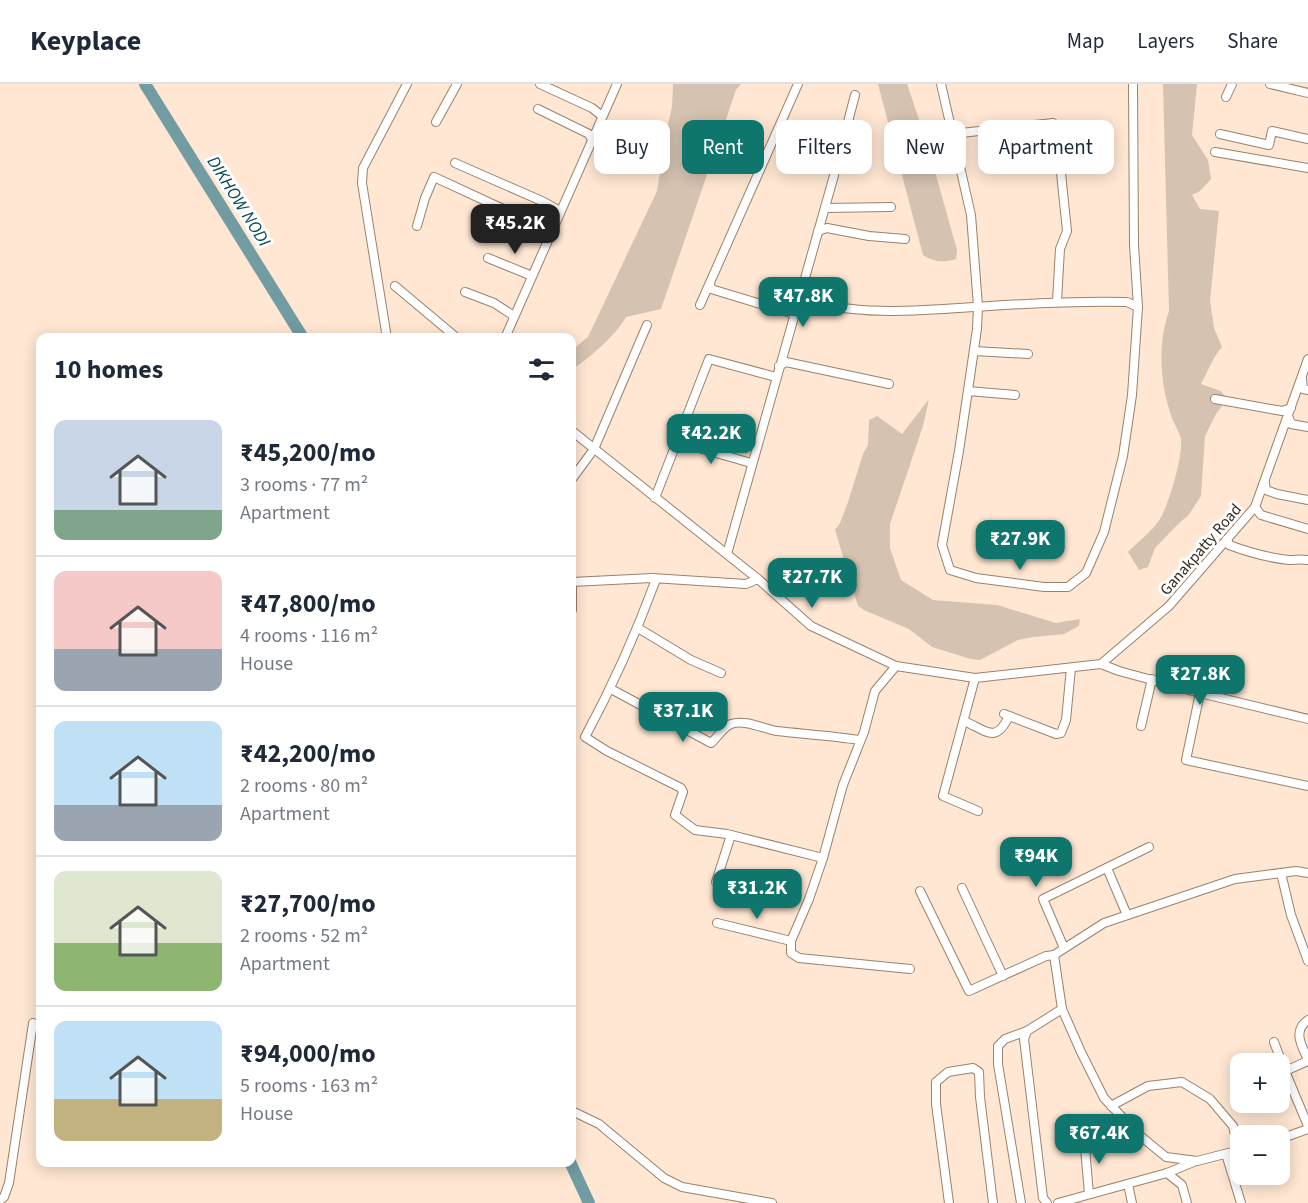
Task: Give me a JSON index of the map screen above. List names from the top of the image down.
{
  "streets": {
    "street": ["Ganakpatty Road"]
  },
  "water": ["DIKHOW NODI"],
  "page": {
    "header": "Keyplace",
    "nav": ["Map", "Layers", "Share"],
    "chip": [
      "Buy",
      "Rent",
      "Filters",
      "New",
      "Apartment"
    ],
    "price": [
      "₹45.2K",
      "₹47.8K",
      "₹42.2K",
      "₹27.9K",
      "₹27.7K",
      "₹27.8K",
      "₹37.1K",
      "₹94K",
      "₹31.2K",
      "₹67.4K"
    ],
    "heading": "10 homes",
    "list": [
      {
        "name": "₹45,200/mo",
        "note": "3 rooms · 77 m² · Apartment"
      },
      {
        "name": "₹47,800/mo",
        "note": "4 rooms · 116 m² · House"
      },
      {
        "name": "₹42,200/mo",
        "note": "2 rooms · 80 m² · Apartment"
      },
      {
        "name": "₹27,700/mo",
        "note": "2 rooms · 52 m² · Apartment"
      },
      {
        "name": "₹94,000/mo",
        "note": "5 rooms · 163 m² · House"
      }
    ],
    "map_buttons": ["+", "−"]
  }
}
